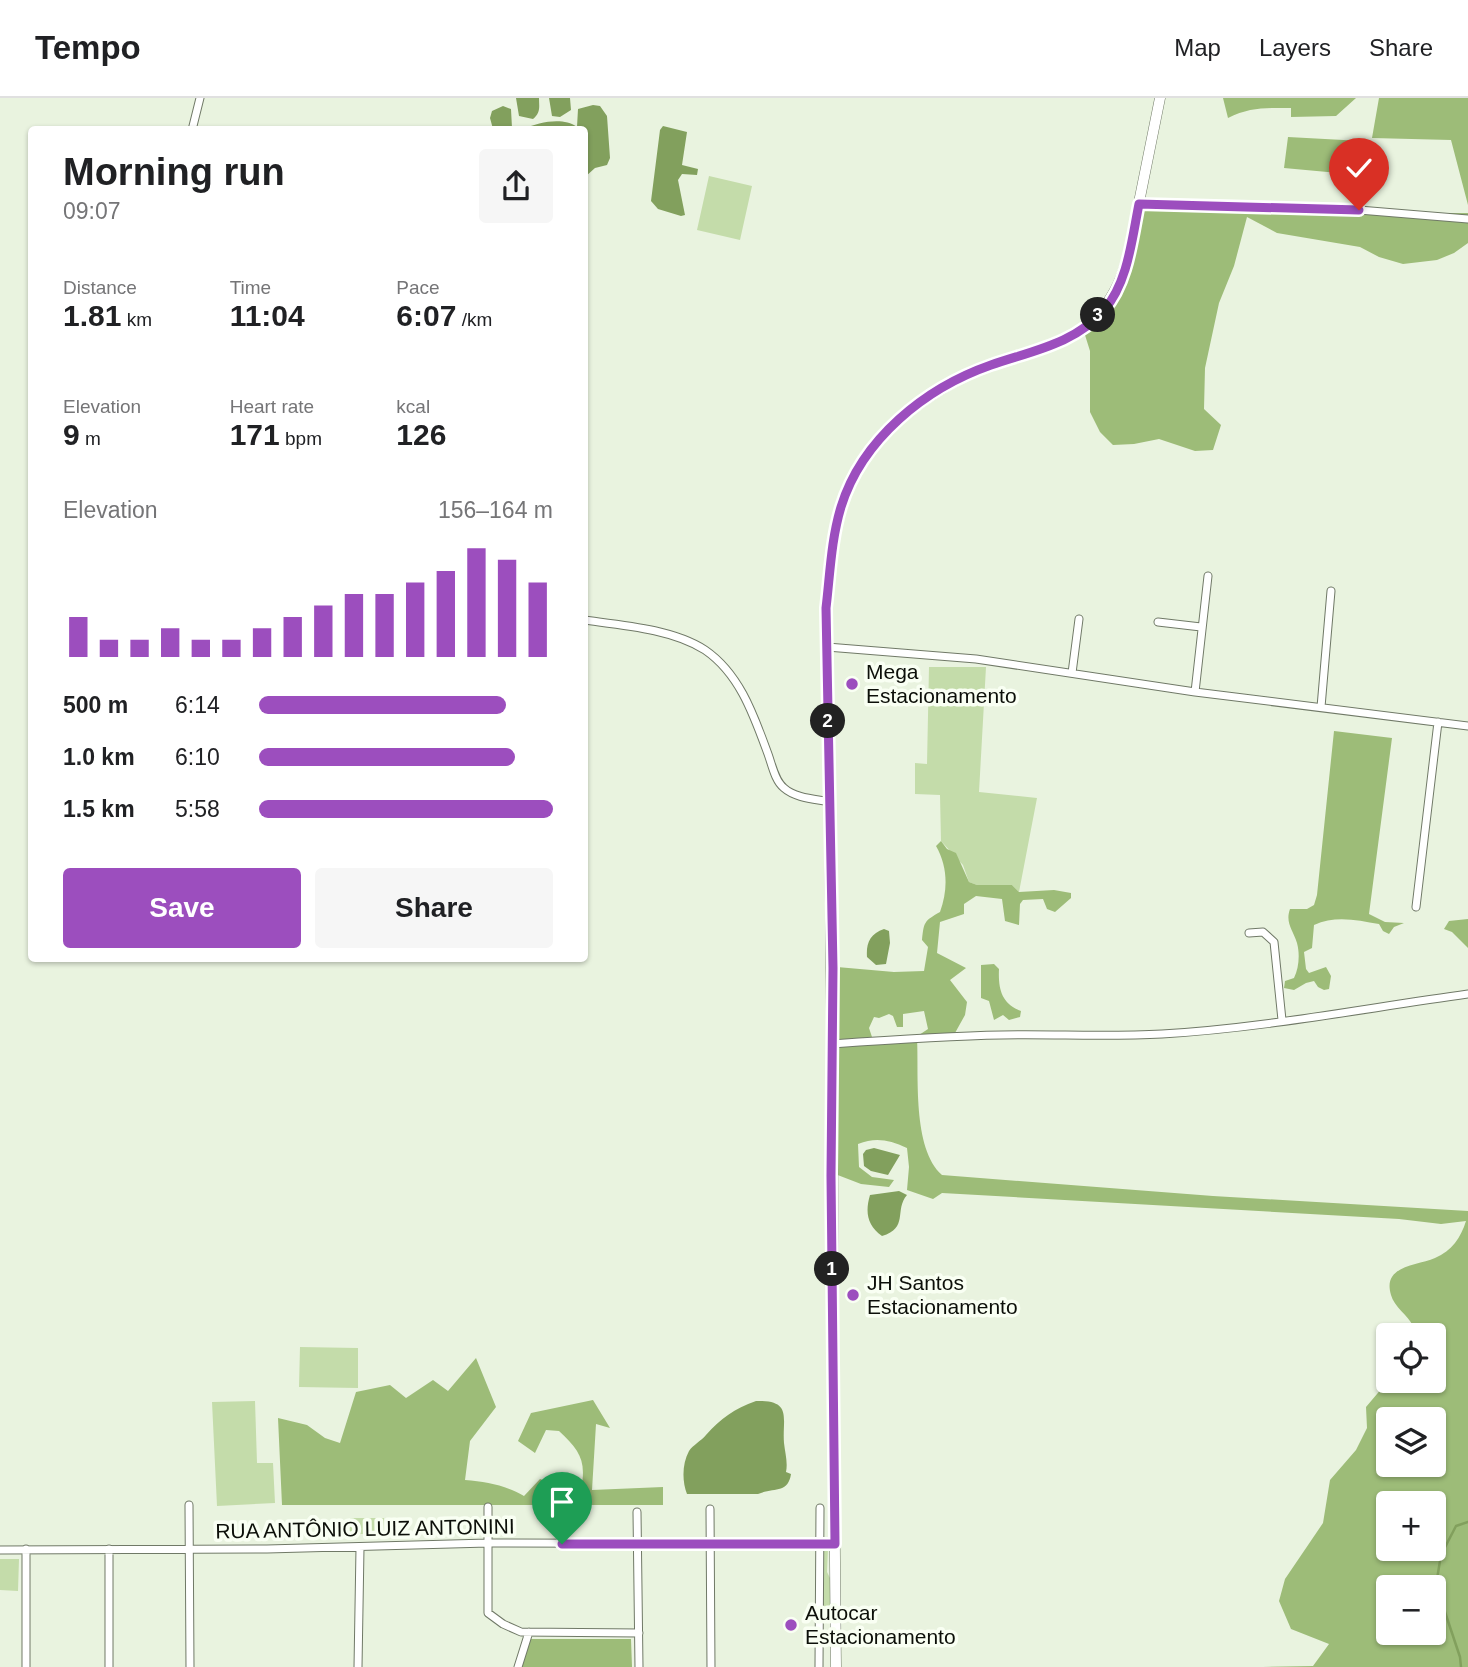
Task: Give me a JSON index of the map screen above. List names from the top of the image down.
{
  "streets": {
    "street": ["RUA ANTÔNIO LUIZ ANTONINI"]
  },
  "places": ["Mega Estacionamento", "JH Santos Estacionamento", "Autocar Estacionamento"],
  "page": {
    "header": "Tempo",
    "nav": ["Map", "Layers", "Share"],
    "heading": ["Morning run", "09:07"],
    "stats": [
      ["Distance", "1.81 km"],
      ["Time", "11:04"],
      ["Pace", "6:07 /km"],
      ["Elevation", "9 m"],
      ["Heart rate", "171 bpm"],
      ["kcal", "126"]
    ],
    "pins": ["3", "2", "1"],
    "chart": ["Elevation", "156–164 m"],
    "list": [
      {
        "name": "500 m",
        "note": "6:14"
      },
      {
        "name": "1.0 km",
        "note": "6:10"
      },
      {
        "name": "1.5 km",
        "note": "5:58"
      }
    ],
    "buttons": ["Save", "Share"],
    "map_buttons": ["+", "−"]
  }
}
